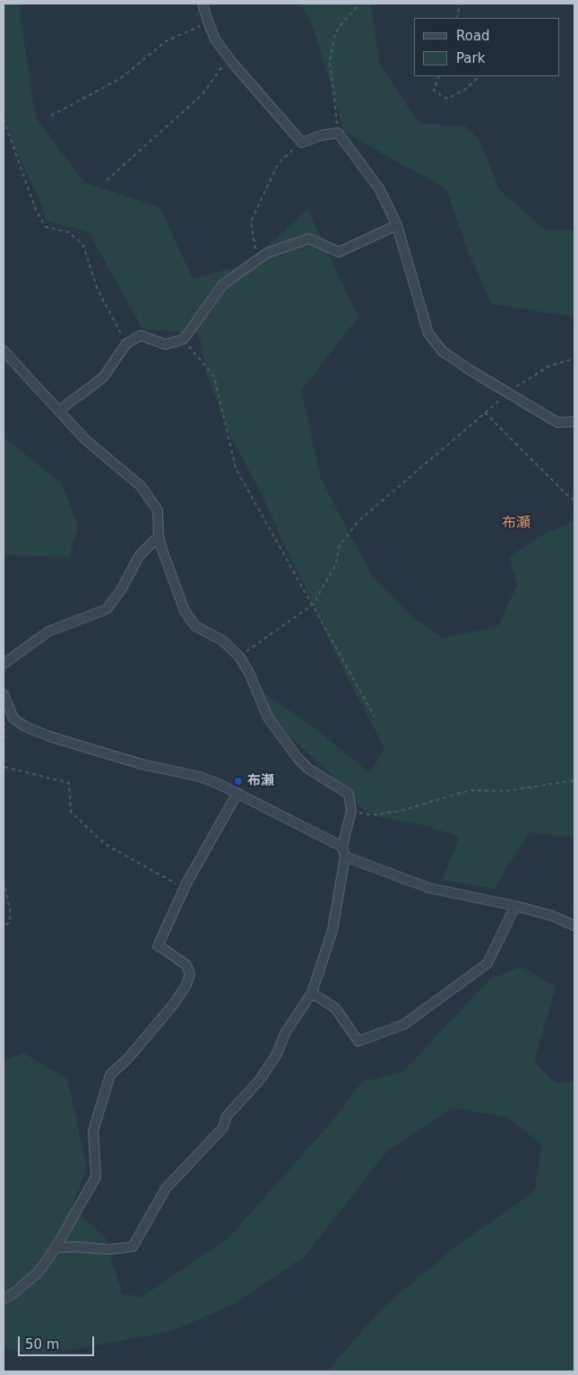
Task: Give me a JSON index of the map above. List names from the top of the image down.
{
  "districts": ["布瀬"],
  "places": ["布瀬"],
  "legend": ["Road", "Park"],
  "scale_bar": "50 m"
}
